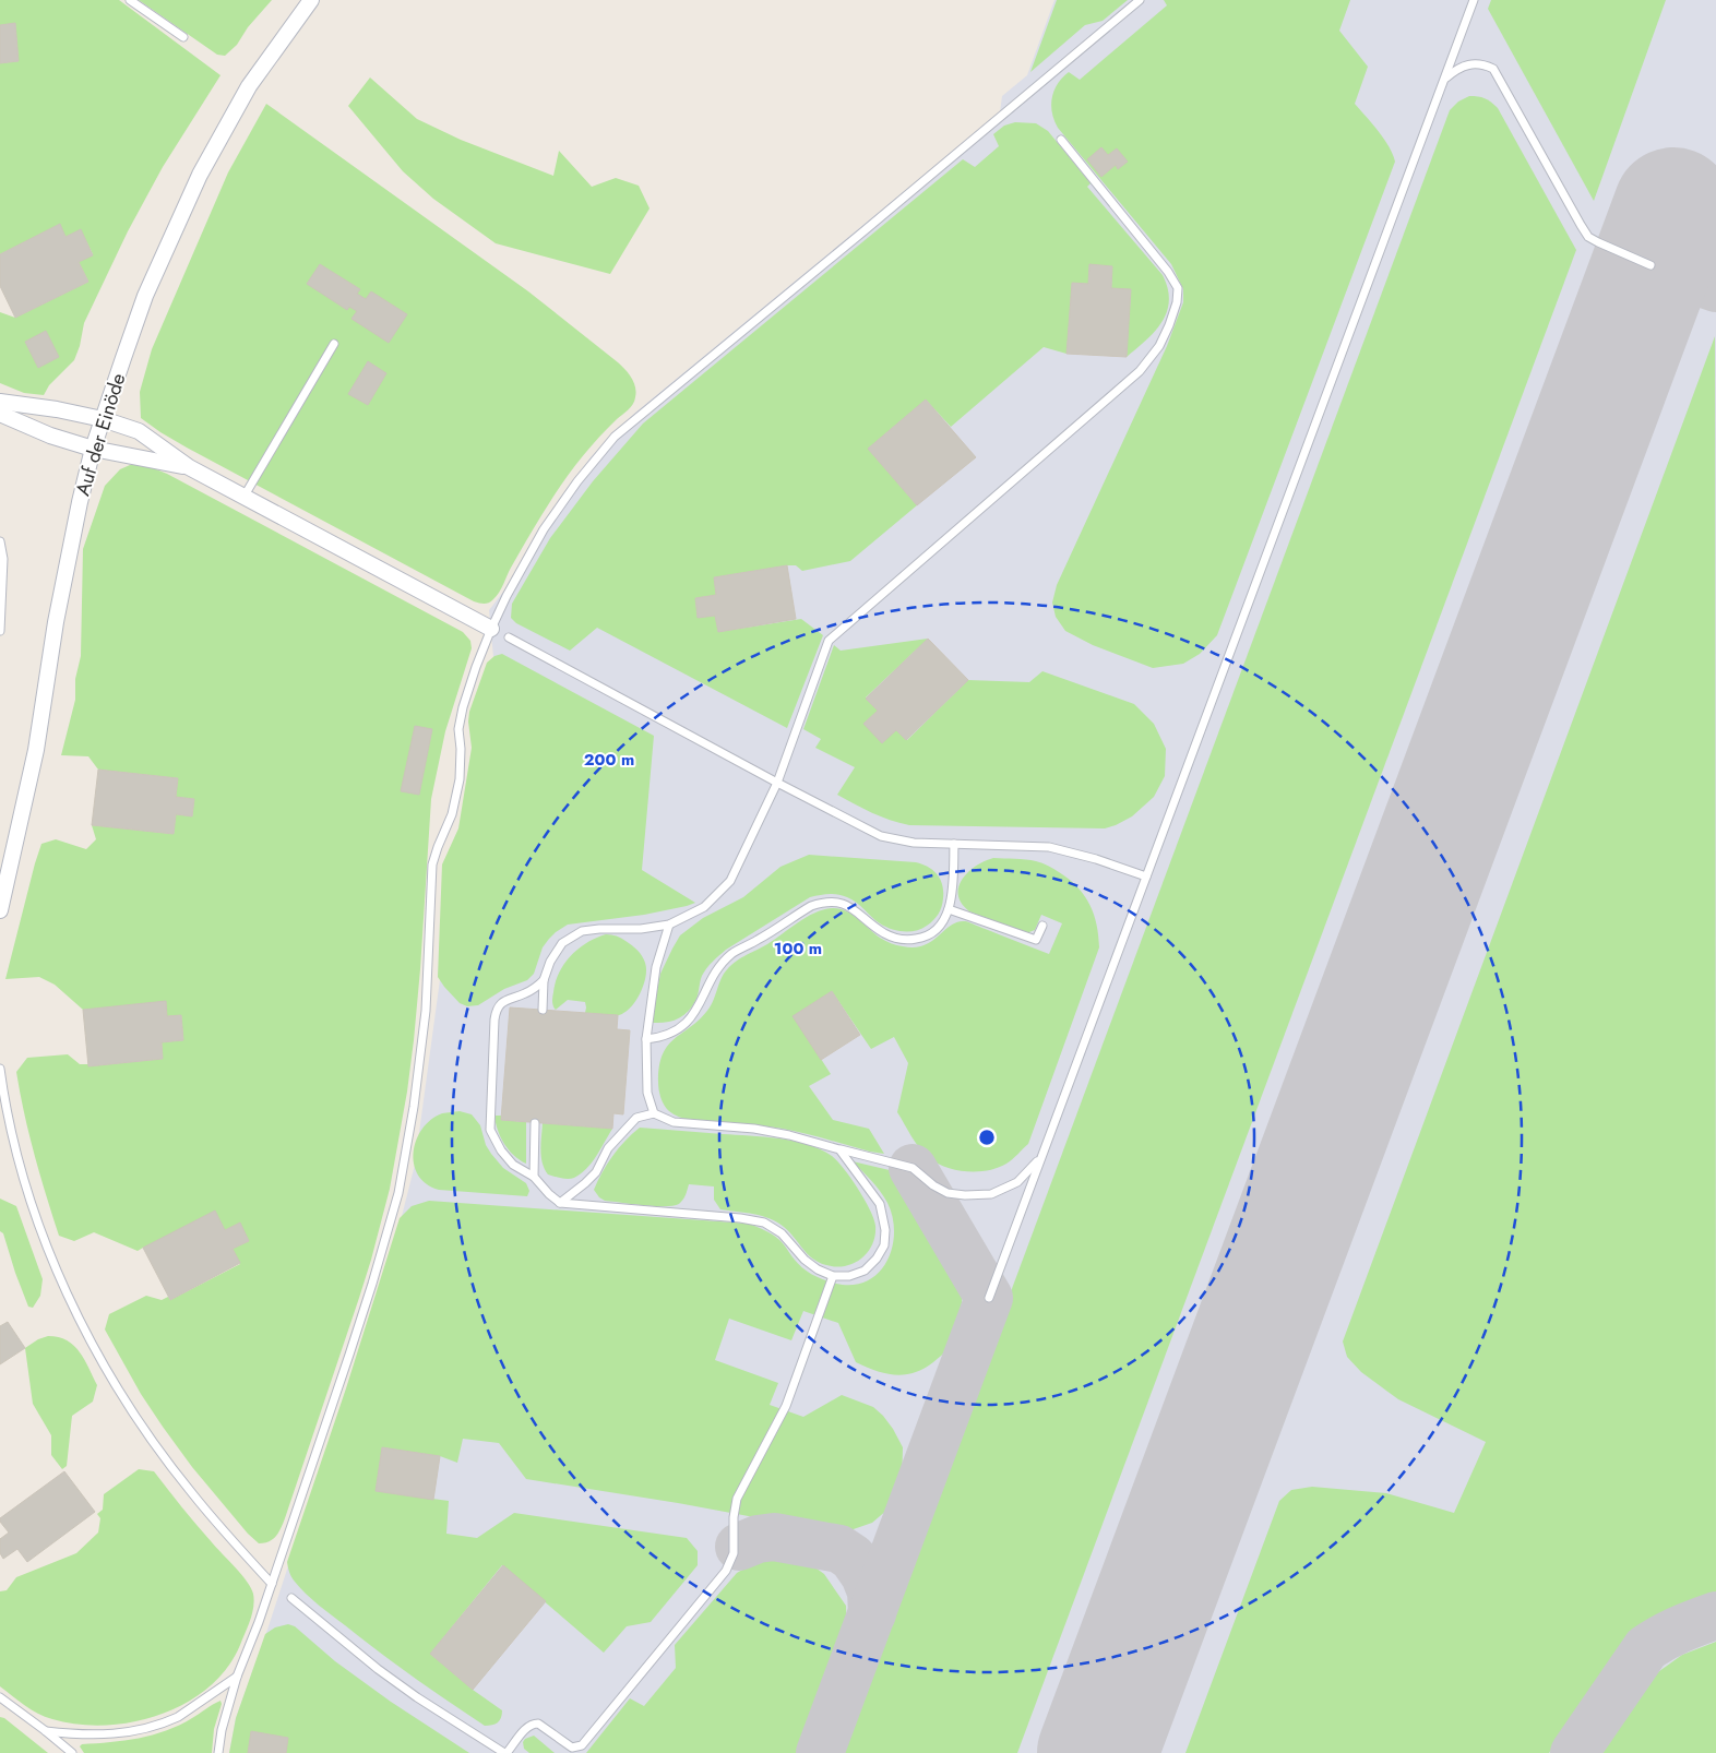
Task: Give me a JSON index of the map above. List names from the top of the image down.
{
  "streets": {
    "street": ["Auf der Einöde"]
  },
  "rings": ["200 m", "100 m"]
}
